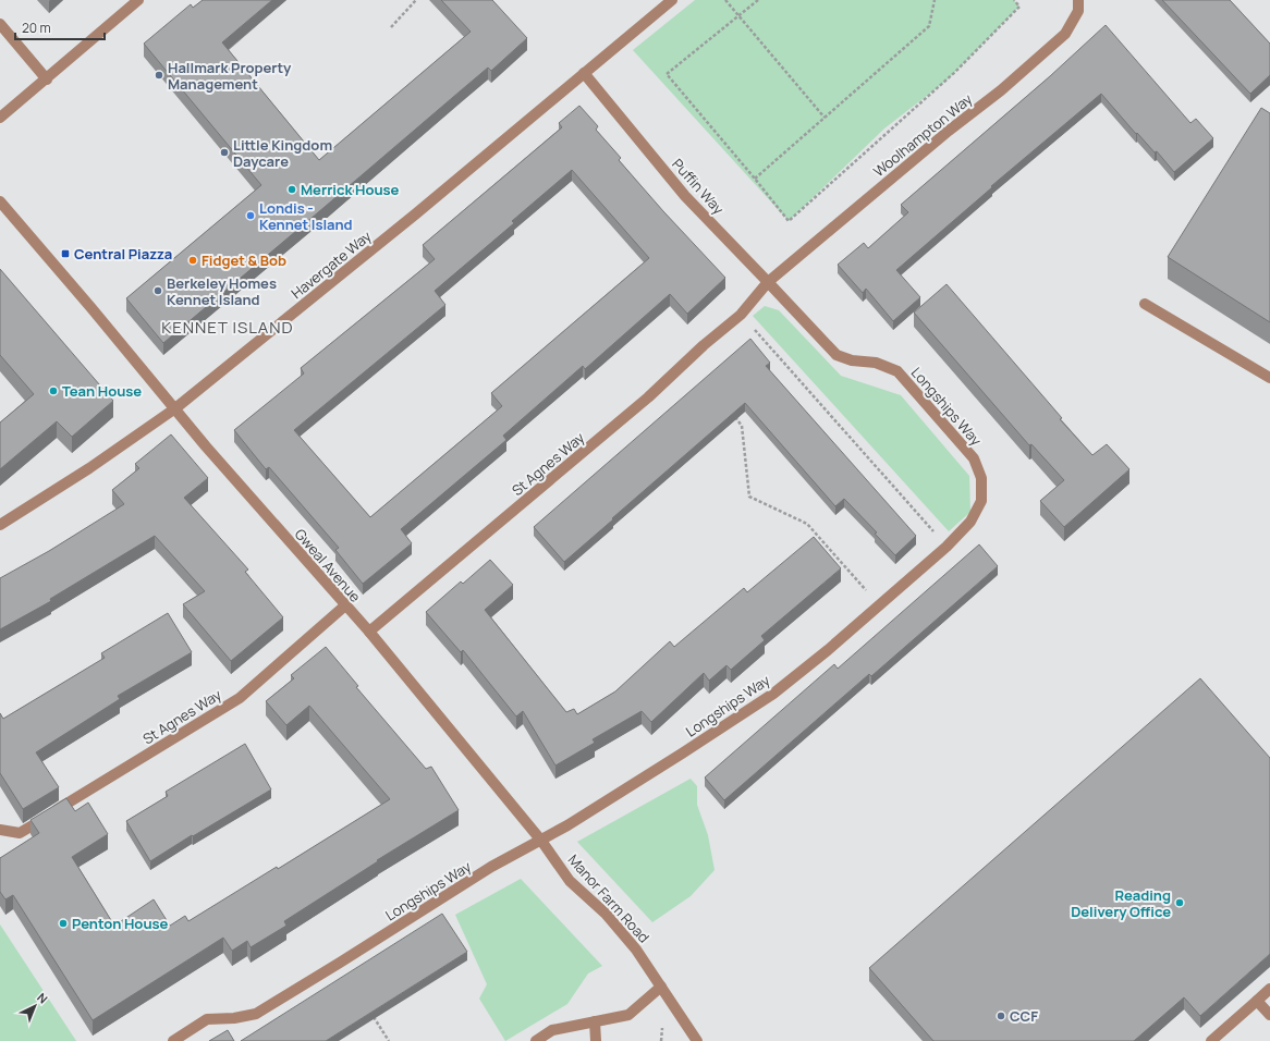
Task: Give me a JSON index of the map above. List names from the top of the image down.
{
  "streets": {
    "street": [
      "Woolhampton Way",
      "Puffin Way",
      "Havergate Way",
      "Longships Way",
      "St Agnes Way",
      "Gweal Avenue",
      "Manor Farm Road"
    ]
  },
  "crossings": [
    ["Woolhampton Way", "Puffin Way"],
    ["Woolhampton Way", "Longships Way"],
    ["Puffin Way", "Havergate Way"],
    ["Puffin Way", "Longships Way"],
    ["Havergate Way", "Gweal Avenue"],
    ["Longships Way", "Gweal Avenue"],
    ["Longships Way", "Manor Farm Road"],
    ["St Agnes Way", "Gweal Avenue"],
    ["Gweal Avenue", "Manor Farm Road"]
  ],
  "districts": ["KENNET ISLAND"],
  "places": {
    "other": [
      "Hallmark Property Management",
      "Little Kingdom Daycare",
      "Merrick House",
      "Londis - Kennet Island",
      "Fidget & Bob",
      "Berkeley Homes Kennet Island",
      "Tean House",
      "Reading Delivery Office",
      "Penton House",
      "CCF"
    ],
    "transit": ["Central Piazza"]
  },
  "scale_bar": "20 m",
  "north": "top right"
}
